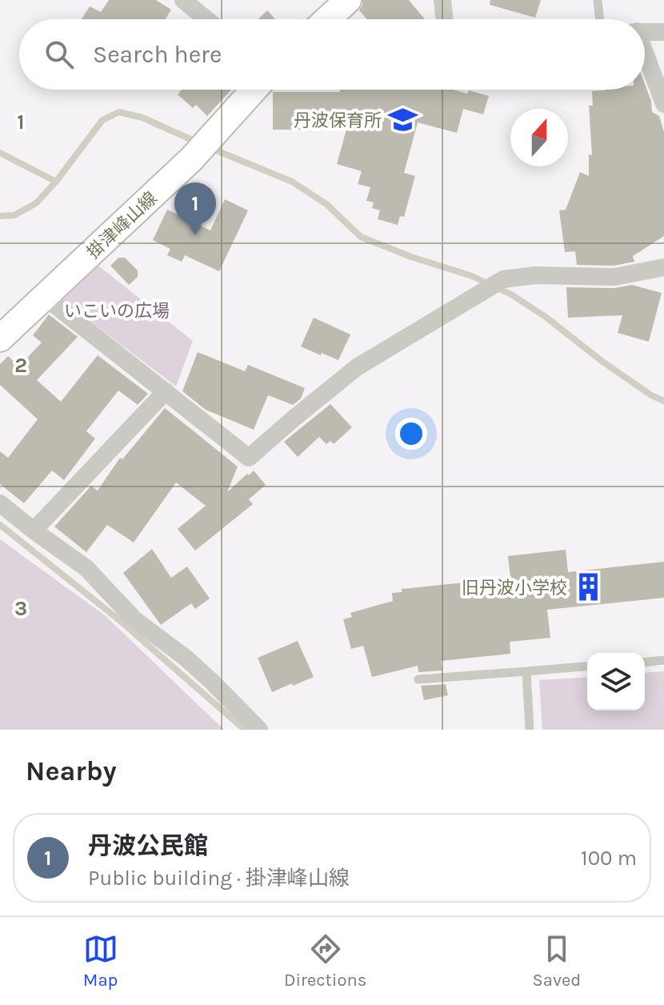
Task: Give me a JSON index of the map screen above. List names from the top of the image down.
{
  "streets": {
    "main road": ["掛津峰山線"]
  },
  "parks": ["いこいの広場"],
  "places": {
    "school or university": ["丹波保育所"],
    "building": ["旧丹波小学校"]
  },
  "north": "top",
  "page": {
    "search": "Search here",
    "pins": "1",
    "heading": "Nearby",
    "list": [
      {
        "mark": "1",
        "name": "丹波公民館",
        "note": "Public building · 掛津峰山線",
        "value": "100 m"
      }
    ],
    "nav": ["Map", "Directions", "Saved"]
  },
  "grid": {
    "rows": ["1", "2", "3"]
  }
}
